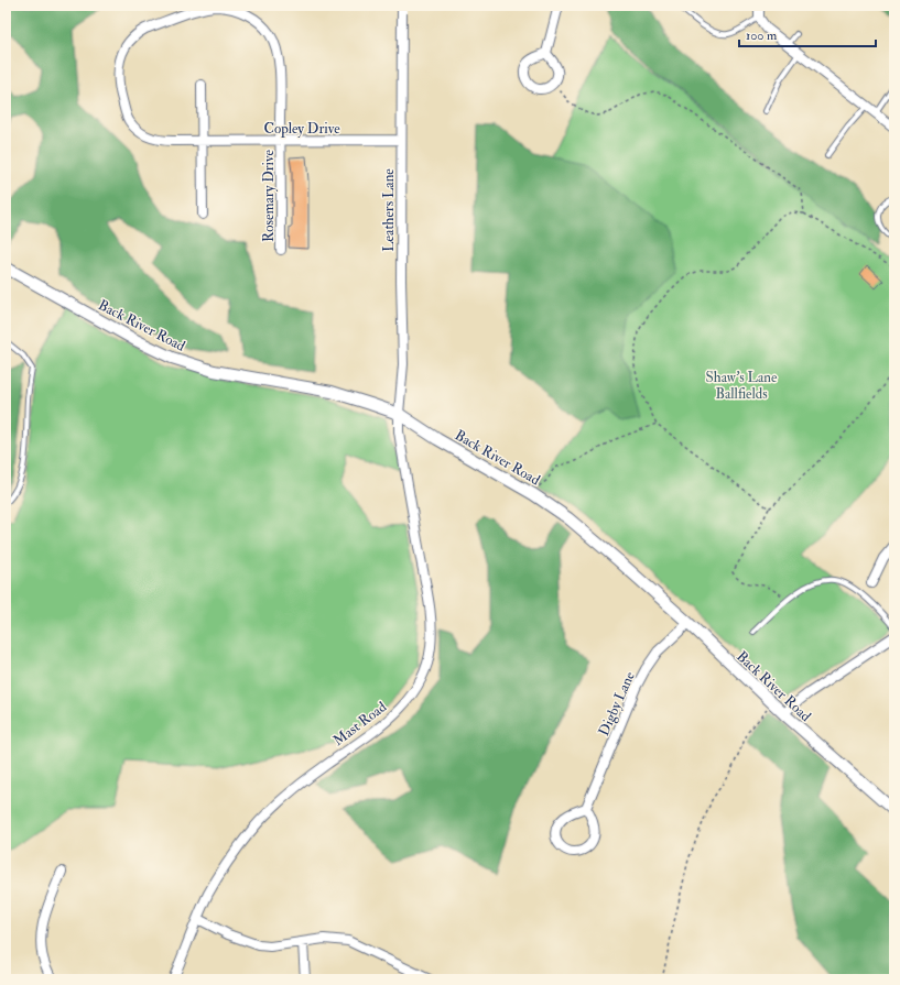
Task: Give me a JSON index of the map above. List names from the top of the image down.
{
  "streets": {
    "street": [
      "Copley Drive",
      "Rosemary Drive",
      "Leathers Lane",
      "Back River Road",
      "Digby Lane",
      "Mast Road"
    ]
  },
  "crossings": [
    ["Copley Drive", "Rosemary Drive"],
    ["Copley Drive", "Leathers Lane"],
    ["Leathers Lane", "Back River Road"],
    ["Leathers Lane", "Mast Road"],
    ["Back River Road", "Digby Lane"],
    ["Back River Road", "Mast Road"]
  ],
  "parks": ["Shaw’s Lane Ballfields"],
  "scale_bar": "100 m"
}
